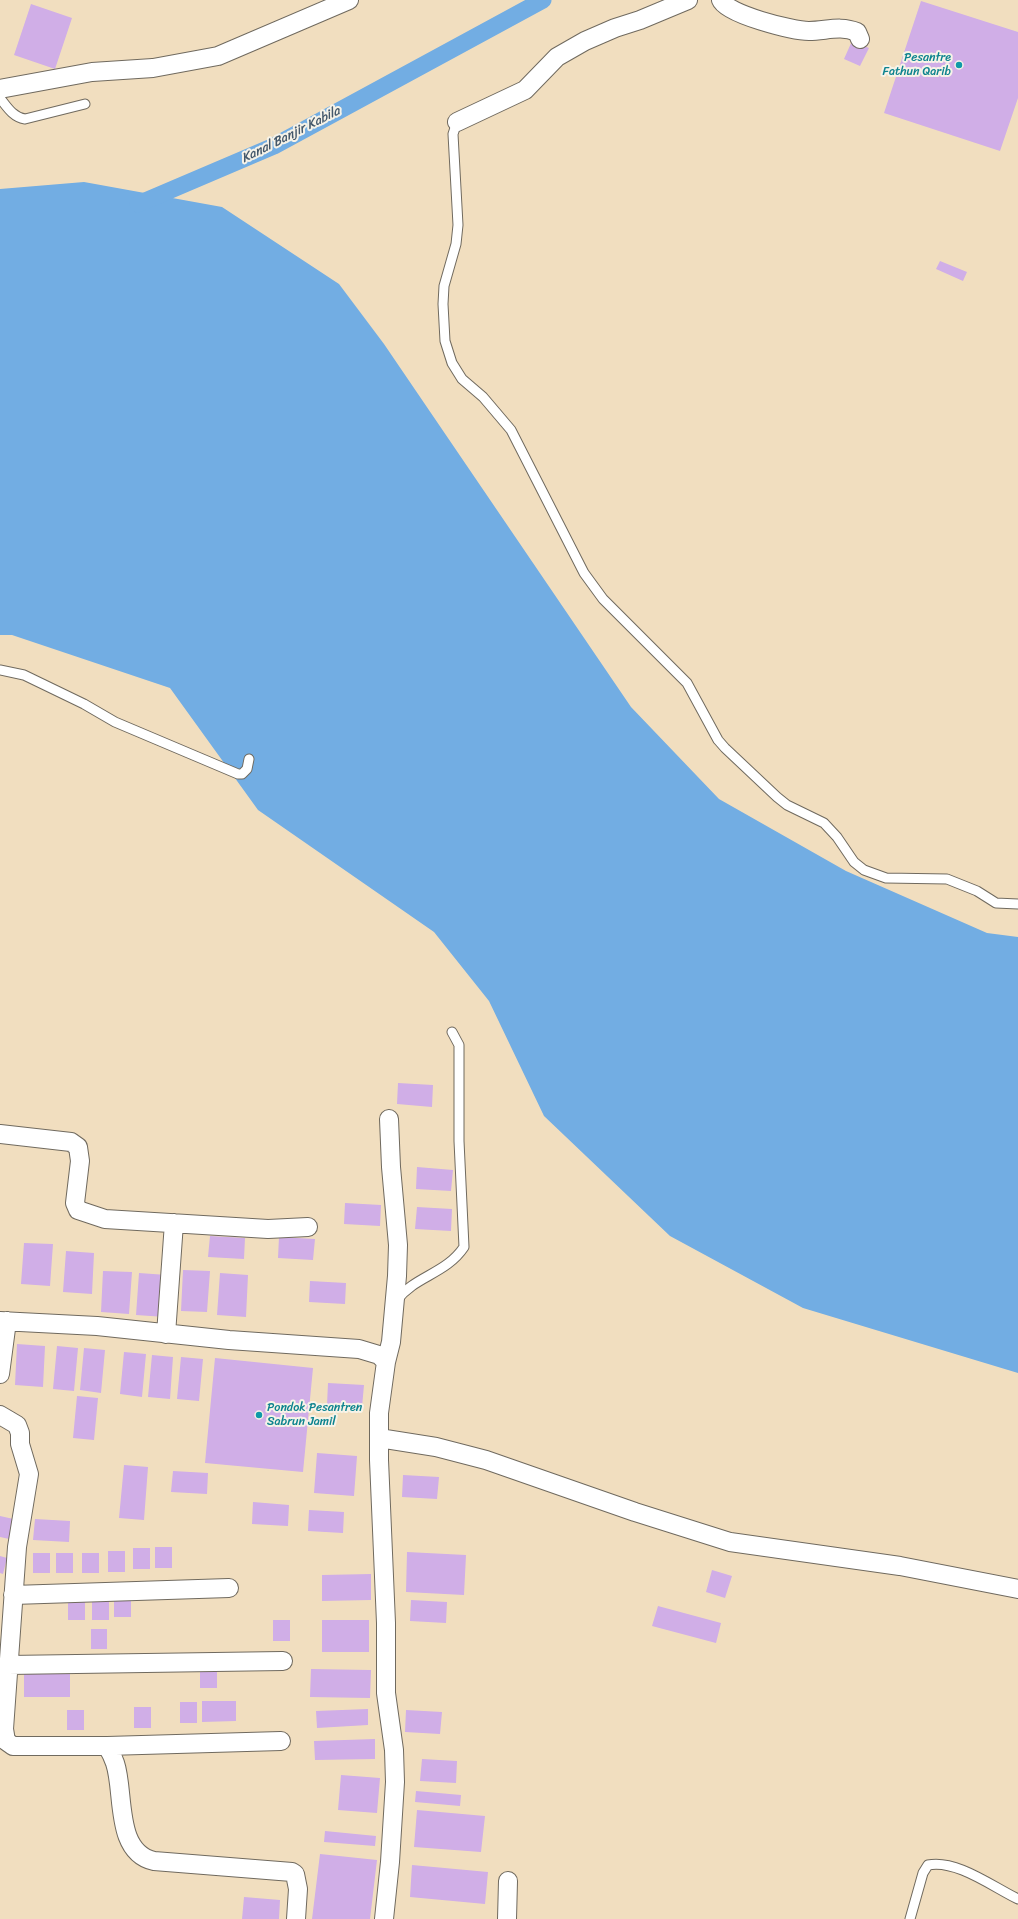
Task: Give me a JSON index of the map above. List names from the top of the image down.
{
  "water": ["Kanal Banjir Kabila"],
  "places": ["Pesantre Fathun Qarib", "Pondok Pesantren Sabrun Jamil"]
}
